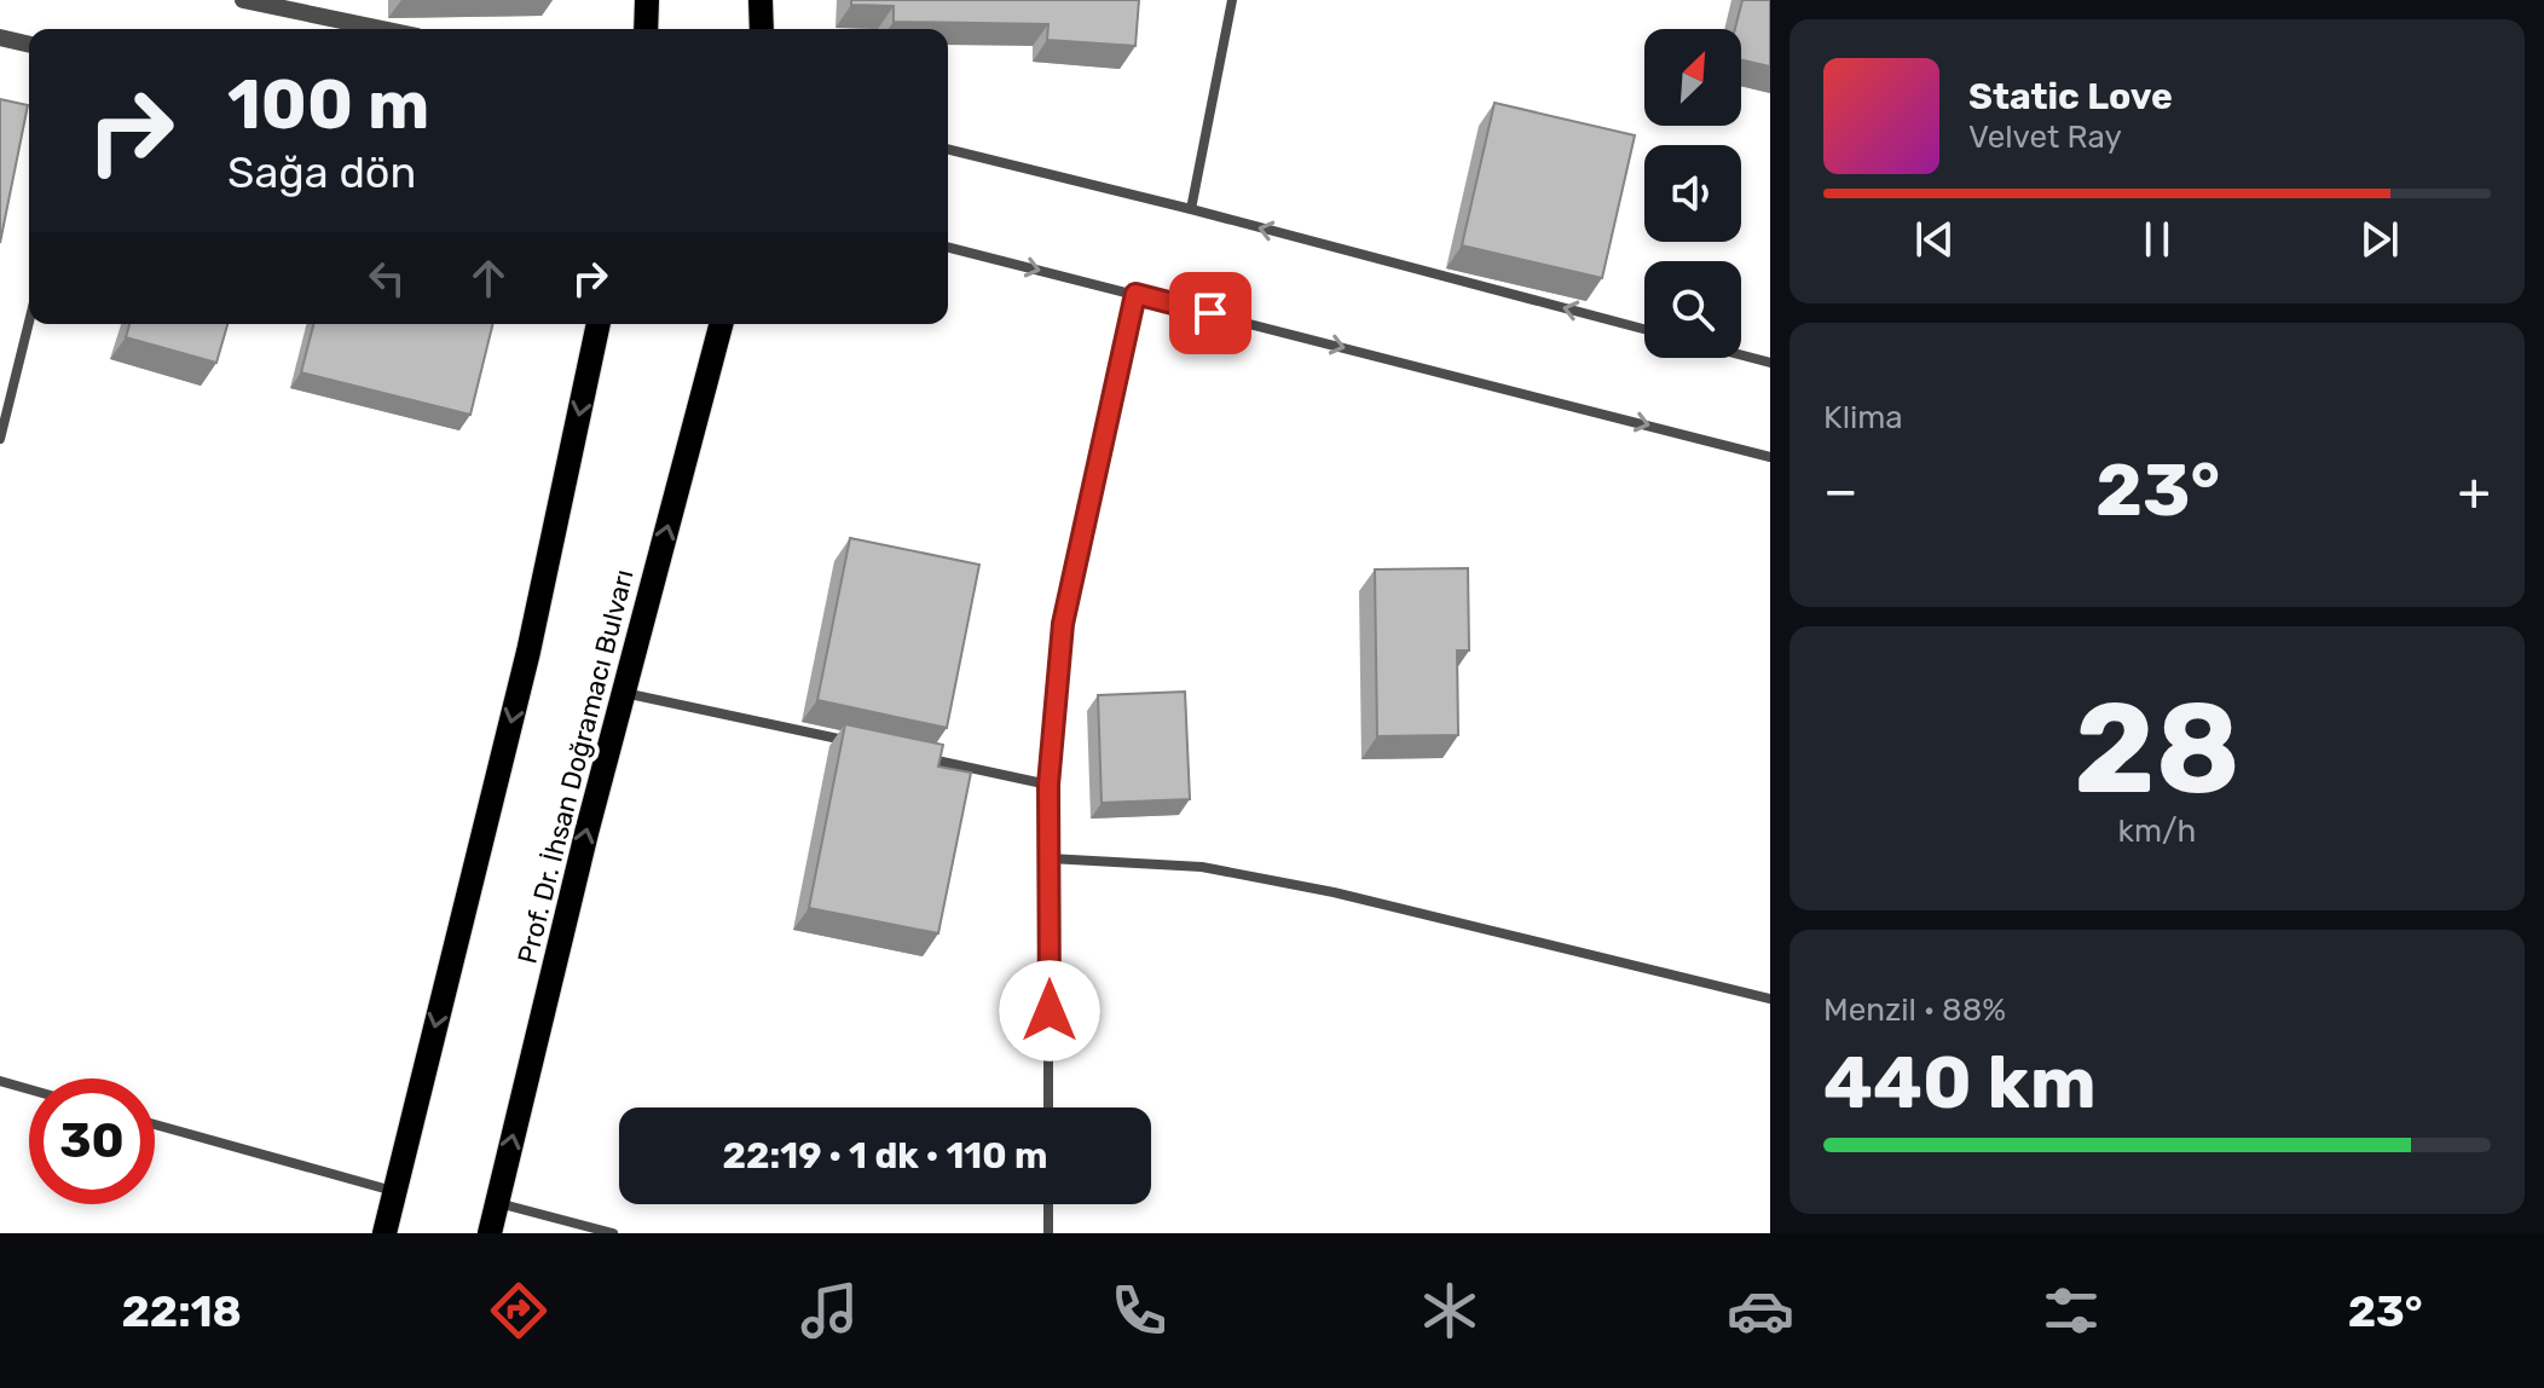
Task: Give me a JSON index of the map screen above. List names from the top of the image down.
{
  "streets": {
    "main road": ["Prof. Dr. İhsan Doğramacı Bulvarı"]
  },
  "north": "top right",
  "page": {
    "turn": ["100 m", "Sağa dön"],
    "song": ["Static Love", "Velvet Ray"],
    "tile": [
      "Klima",
      ["28", "km/h"],
      ["Menzil · 88%", "440 km"]
    ],
    "heat": ["−", "23°", "+"],
    "limit": "30",
    "trip": "22:19 · 1 dk · 110 m",
    "tabs": ["22:18", "23°"]
  }
}
